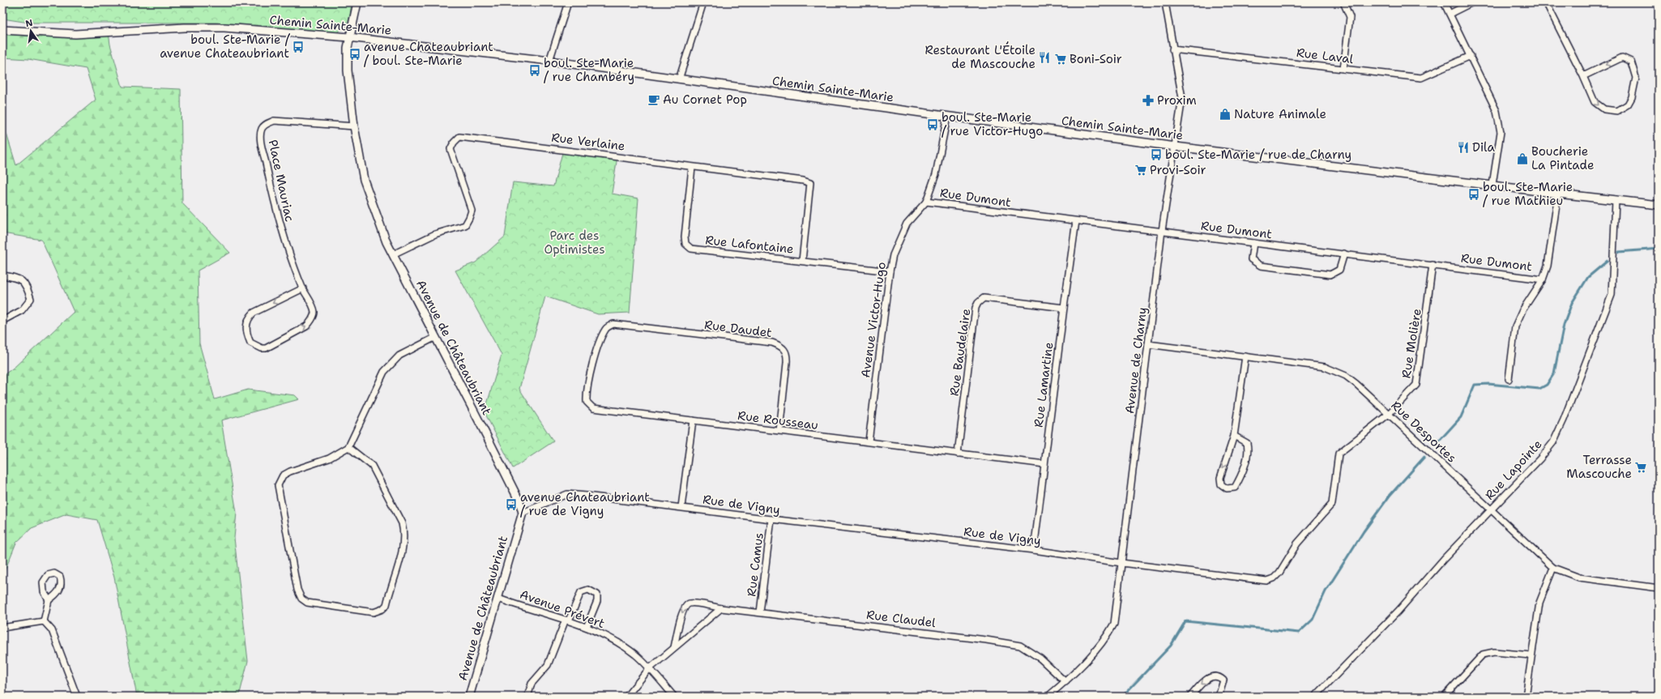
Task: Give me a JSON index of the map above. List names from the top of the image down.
{
  "streets": {
    "street": [
      "Chemin Sainte-Marie",
      "Rue Laval",
      "Rue Verlaine",
      "Place Mauriac",
      "Rue Dumont",
      "Rue Lafontaine",
      "Avenue Victor-Hugo",
      "Rue Daudet",
      "Rue Molière",
      "Avenue de Châteaubriant",
      "Rue Baudelaire",
      "Avenue de Charny",
      "Rue Lamartine",
      "Rue Rousseau",
      "Rue Desportes",
      "Rue Lapointe",
      "Rue de Vigny",
      "Rue Camus",
      "Avenue Prévert",
      "Rue Claudel"
    ]
  },
  "crossings": [
    ["Chemin Sainte-Marie", "Avenue Victor-Hugo"],
    ["Chemin Sainte-Marie", "Avenue de Châteaubriant"],
    ["Chemin Sainte-Marie", "Avenue de Charny"],
    ["Chemin Sainte-Marie", "Rue Lapointe"],
    ["Rue Laval", "Avenue de Charny"],
    ["Rue Verlaine", "Rue Lafontaine"],
    ["Rue Verlaine", "Avenue de Châteaubriant"],
    ["Place Mauriac", "Avenue de Châteaubriant"],
    ["Rue Dumont", "Avenue Victor-Hugo"],
    ["Rue Dumont", "Rue Molière"],
    ["Rue Dumont", "Avenue de Charny"],
    ["Rue Dumont", "Rue Lamartine"],
    ["Rue Lafontaine", "Avenue Victor-Hugo"],
    ["Avenue Victor-Hugo", "Rue Rousseau"],
    ["Rue Daudet", "Rue Rousseau"],
    ["Rue Molière", "Rue Desportes"],
    ["Rue Molière", "Rue de Vigny"],
    ["Avenue de Châteaubriant", "Rue de Vigny"],
    ["Avenue de Châteaubriant", "Avenue Prévert"],
    ["Rue Baudelaire", "Rue Lamartine"],
    ["Rue Baudelaire", "Rue Rousseau"],
    ["Avenue de Charny", "Rue Desportes"],
    ["Avenue de Charny", "Rue de Vigny"],
    ["Avenue de Charny", "Rue Claudel"],
    ["Rue Lamartine", "Rue Rousseau"],
    ["Rue Lamartine", "Rue de Vigny"],
    ["Rue Desportes", "Rue Lapointe"],
    ["Rue Desportes", "Rue de Vigny"],
    ["Rue de Vigny", "Rue Camus"],
    ["Rue Camus", "Rue Claudel"]
  ],
  "parks": ["Parc des Optimistes"],
  "places": {
    "bus stop": [
      "boul. Ste-Marie / avenue Chateaubriant",
      "avenue Chateaubriant / boul. Ste-Marie",
      "boul. Ste-Marie / rue Chambéry",
      "boul. Ste-Marie / rue Victor-Hugo",
      "boul. Ste-Marie / rue de Charny",
      "boul. Ste-Marie / rue Mathieu",
      "avenue Chateaubriant / rue de Vigny"
    ],
    "restaurant": ["Restaurant L'Étoile de Mascouche", "Dila"],
    "supermarket": ["Boni-Soir", "Provi-Soir", "Terrasse Mascouche"],
    "cafe": ["Au Cornet Pop"],
    "pharmacy": ["Proxim"],
    "shop": ["Nature Animale", "Boucherie La Pintade"]
  },
  "north": "top"
}
